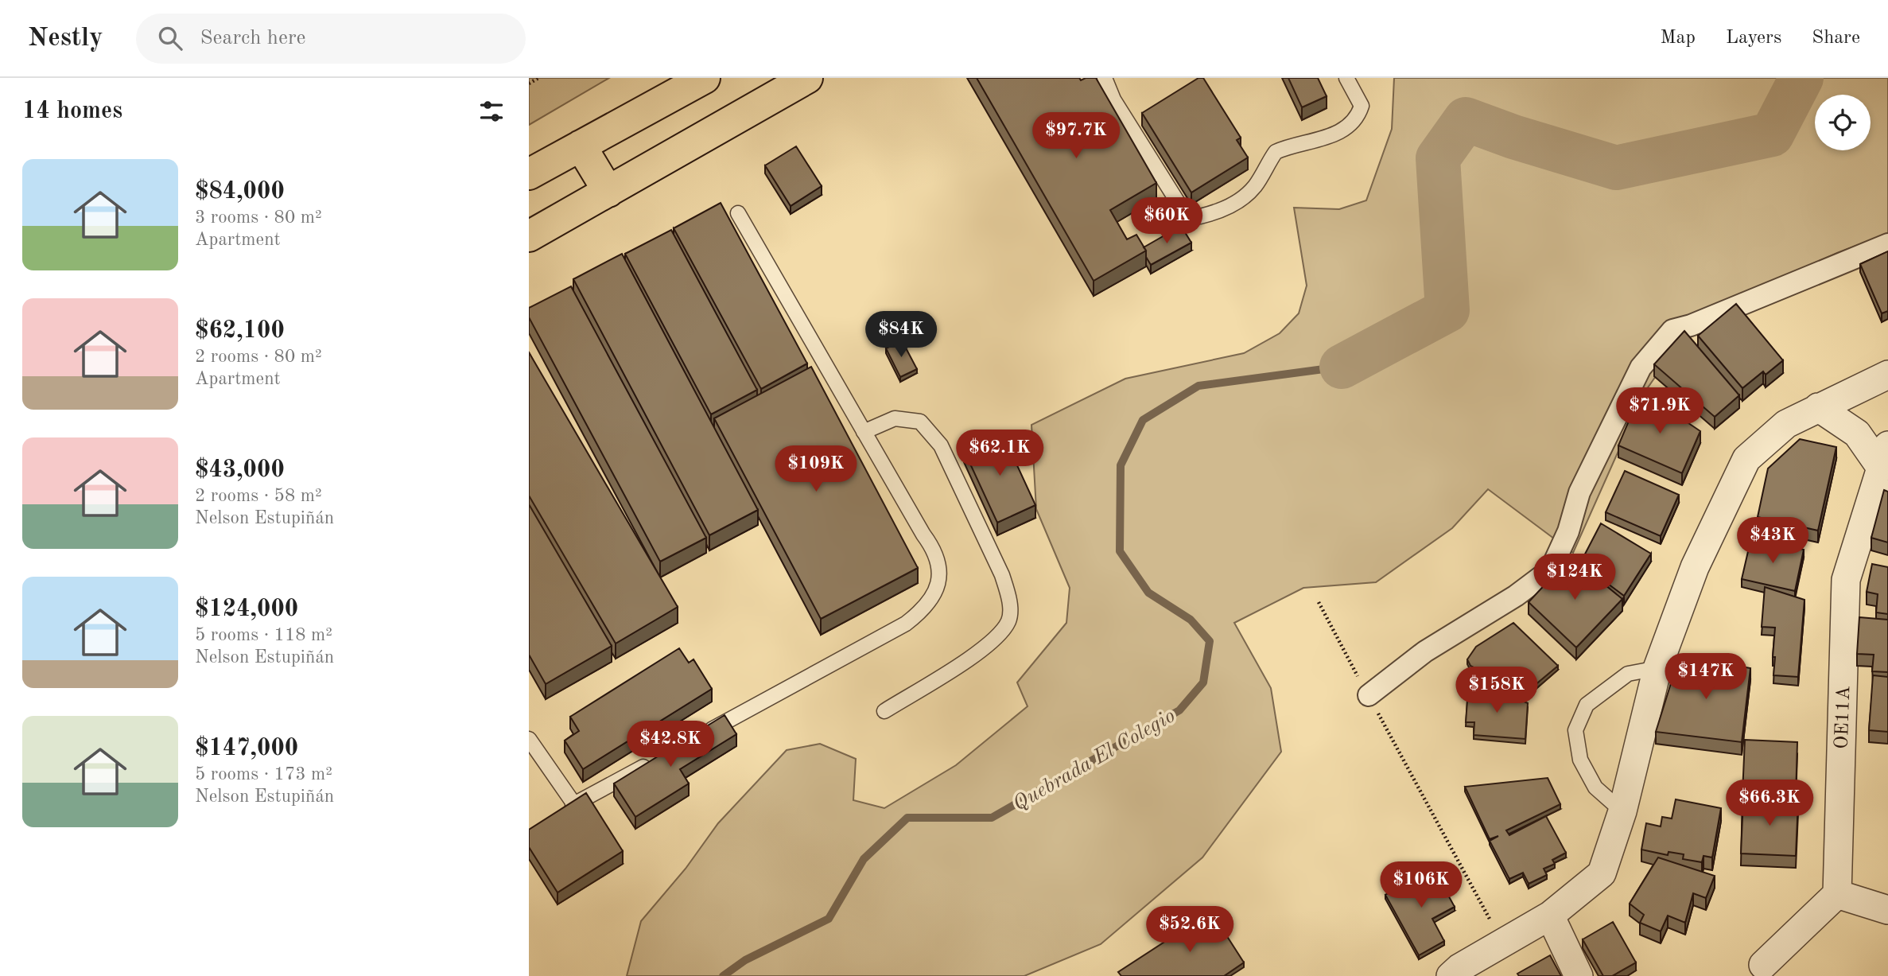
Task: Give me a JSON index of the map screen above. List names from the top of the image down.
{
  "streets": {
    "street": ["OE11A"]
  },
  "water": ["Quebrada El Colegio"],
  "page": {
    "header": "Nestly",
    "search": "Search here",
    "nav": ["Map", "Layers", "Share"],
    "heading": "14 homes",
    "price": [
      "$97.7K",
      "$60K",
      "$84K",
      "$71.9K",
      "$62.1K",
      "$109K",
      "$43K",
      "$124K",
      "$147K",
      "$158K",
      "$42.8K",
      "$66.3K",
      "$106K",
      "$52.6K"
    ],
    "list": [
      {
        "name": "$84,000",
        "note": "3 rooms · 80 m² · Apartment"
      },
      {
        "name": "$62,100",
        "note": "2 rooms · 80 m² · Apartment"
      },
      {
        "name": "$43,000",
        "note": "2 rooms · 58 m² · Nelson Estupiñán"
      },
      {
        "name": "$124,000",
        "note": "5 rooms · 118 m² · Nelson Estupiñán"
      },
      {
        "name": "$147,000",
        "note": "5 rooms · 173 m² · Nelson Estupiñán"
      }
    ]
  }
}
